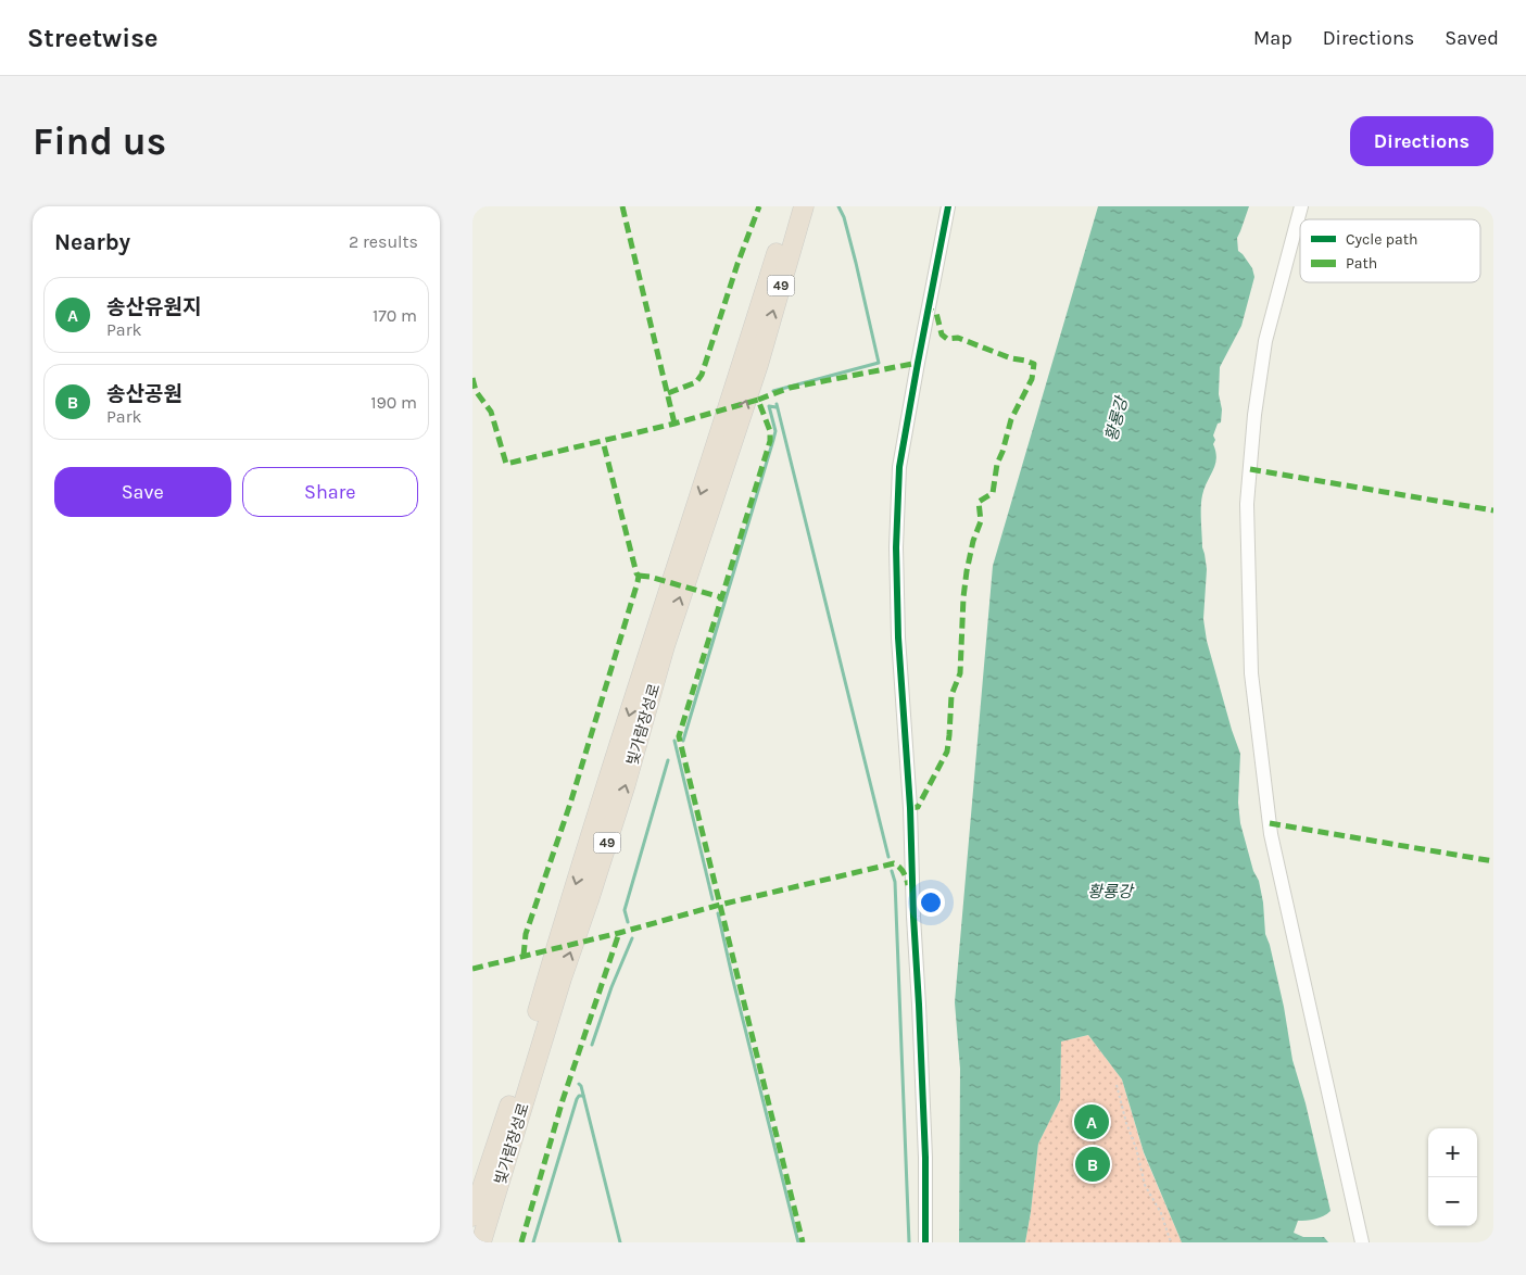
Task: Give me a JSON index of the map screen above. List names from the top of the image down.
{
  "streets": {
    "highway": ["49", "빛가람장성로"]
  },
  "water": ["황룡강"],
  "legend": ["Cycle path", "Path"],
  "page": {
    "header": "Streetwise",
    "nav": ["Map", "Directions", "Saved"],
    "buttons": [
      "Directions",
      ["Save", "Share"]
    ],
    "title": "Find us",
    "heading": ["Nearby", "2 results"],
    "list": [
      {
        "mark": "A",
        "name": "송산유원지",
        "note": "Park",
        "value": "170 m"
      },
      {
        "mark": "B",
        "name": "송산공원",
        "note": "Park",
        "value": "190 m"
      }
    ],
    "pins": ["A", "B"],
    "map_buttons": ["+", "−"]
  }
}
